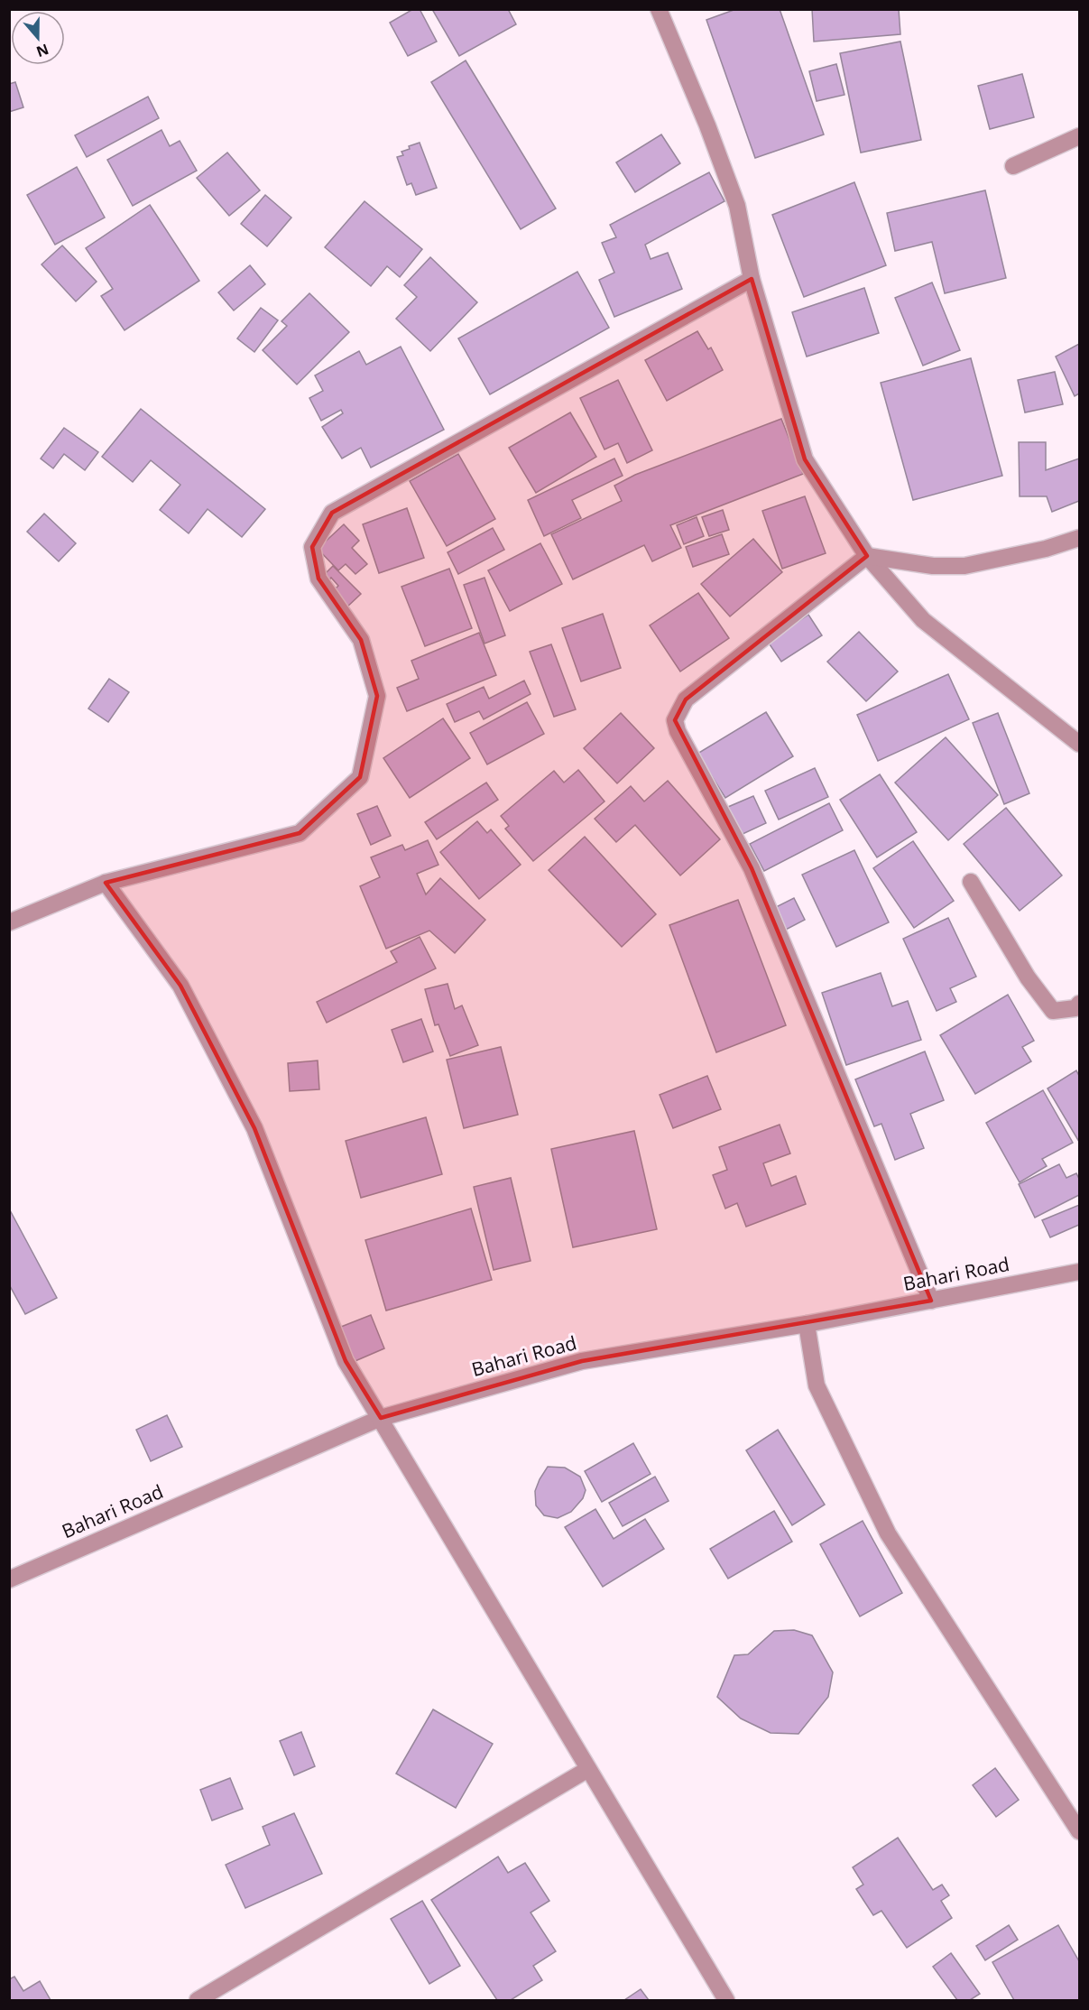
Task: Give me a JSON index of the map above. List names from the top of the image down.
{
  "streets": {
    "street": ["Bahari Road"]
  },
  "north": "bottom"
}
